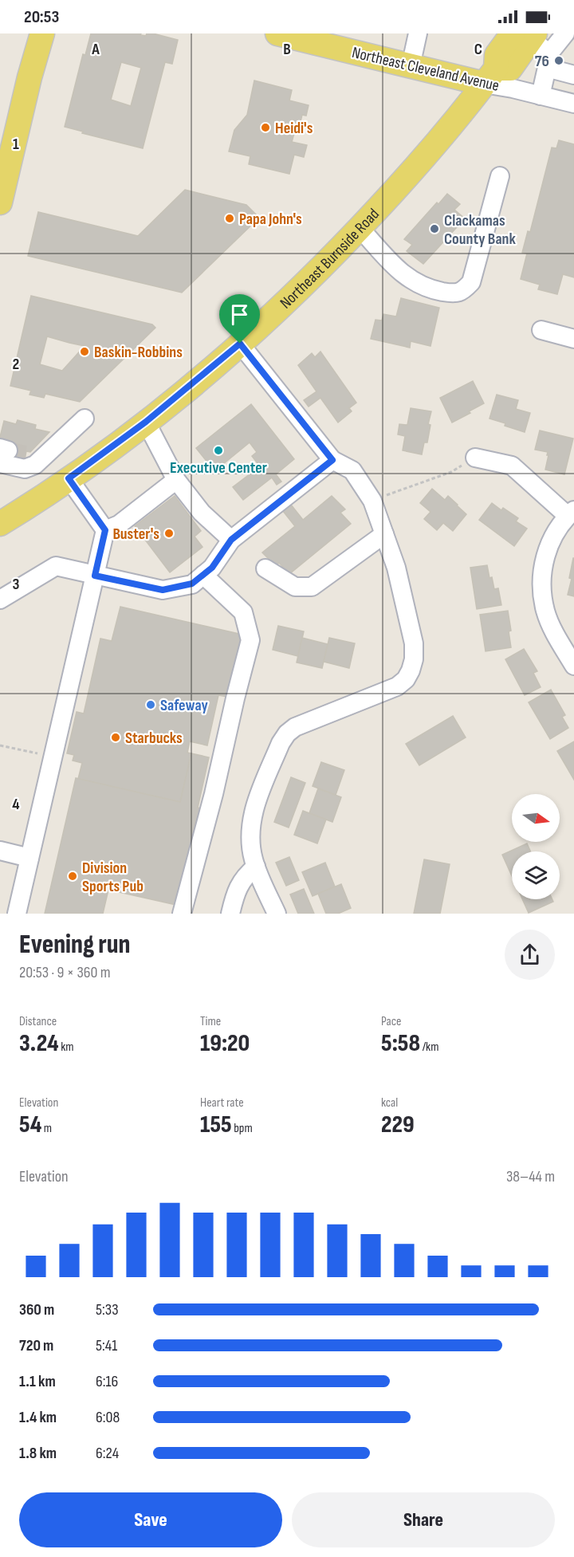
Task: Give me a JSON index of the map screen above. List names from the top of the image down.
{
  "streets": {
    "main road": ["Northeast Cleveland Avenue", "Northeast Burnside Road"]
  },
  "crossings": [
    ["Northeast Cleveland Avenue", "Northeast Burnside Road"]
  ],
  "places": [
    "76",
    "Heidi's",
    "Papa John's",
    "Clackamas County Bank",
    "Baskin-Robbins",
    "Executive Center",
    "Buster's",
    "Safeway",
    "Starbucks",
    "Division Sports Pub"
  ],
  "north": "right",
  "page": {
    "status": "20:53",
    "heading": ["Evening run", "20:53 · 9 × 360 m"],
    "stats": [
      ["Distance", "3.24 km"],
      ["Time", "19:20"],
      ["Pace", "5:58 /km"],
      ["Elevation", "54 m"],
      ["Heart rate", "155 bpm"],
      ["kcal", "229"]
    ],
    "chart": ["Elevation", "38–44 m"],
    "list": [
      {
        "name": "360 m",
        "note": "5:33"
      },
      {
        "name": "720 m",
        "note": "5:41"
      },
      {
        "name": "1.1 km",
        "note": "6:16"
      },
      {
        "name": "1.4 km",
        "note": "6:08"
      },
      {
        "name": "1.8 km",
        "note": "6:24"
      }
    ],
    "buttons": ["Save", "Share"]
  },
  "grid": {
    "columns": ["A", "B", "C"],
    "rows": [
      "1",
      "2",
      "3",
      "4"
    ]
  }
}
